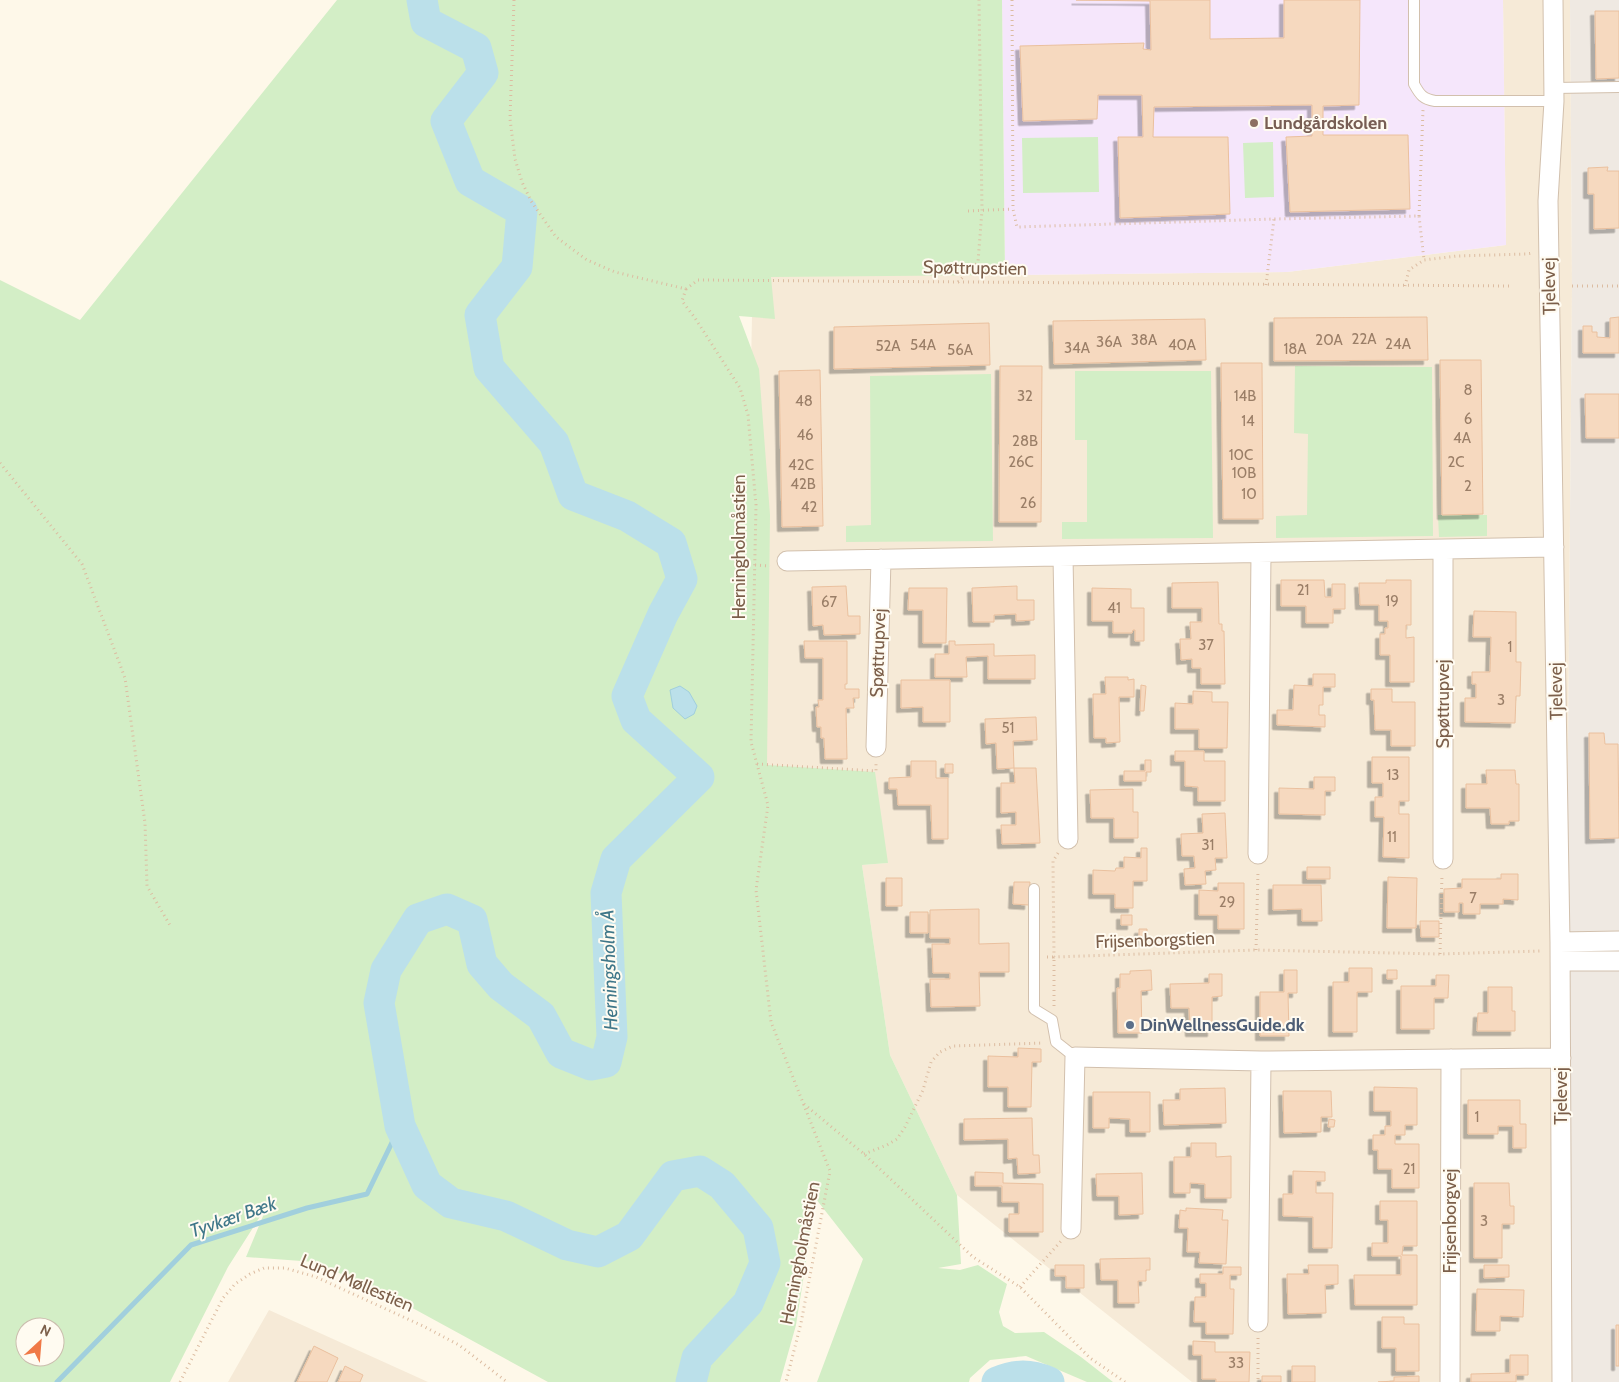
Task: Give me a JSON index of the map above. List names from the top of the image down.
{
  "streets": {
    "street": ["Tjelevej", "Spøttrupvej", "Frijsenborgvej"],
    "path": [
      "Spøttrupstien",
      "Herningholmåstien",
      "Frijsenborgstien",
      "Lund Møllestien"
    ]
  },
  "crossings": [
    ["Spøttrupstien", "Herningholmåstien"],
    ["Tjelevej", "Frijsenborgstien"]
  ],
  "water": ["Herningsholm Å", "Tyvkær Bæk"],
  "places": ["Lundgårdskolen", "DinWellnessGuide.dk"],
  "house_numbers": [
    "22A",
    "38A",
    "20A",
    "36A",
    "24A",
    "54A",
    "40A",
    "52A",
    "34A",
    "18A",
    "56A",
    "8",
    "32",
    "14B",
    "48",
    "6",
    "14",
    "46",
    "4A",
    "28B",
    "10C",
    "26C",
    "2C",
    "42C",
    "10B",
    "42B",
    "2",
    "10",
    "26",
    "42",
    "21",
    "19",
    "67",
    "41",
    "37",
    "1",
    "3",
    "51",
    "13",
    "11",
    "31",
    "7",
    "29",
    "1",
    "21",
    "3",
    "33"
  ],
  "north": "top right"
}
